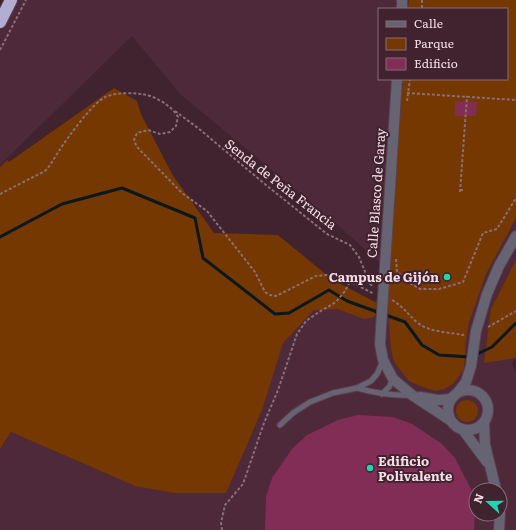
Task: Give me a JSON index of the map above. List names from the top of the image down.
{
  "streets": {
    "street": ["Calle Blasco de Garay"],
    "path": ["Senda de Peña Francia"]
  },
  "crossings": [
    ["Senda de Peña Francia", "Calle Blasco de Garay"]
  ],
  "places": ["Campus de Gijón", "Edificio Polivalente"],
  "legend": ["Calle", "Parque", "Edificio"],
  "north": "left"
}
